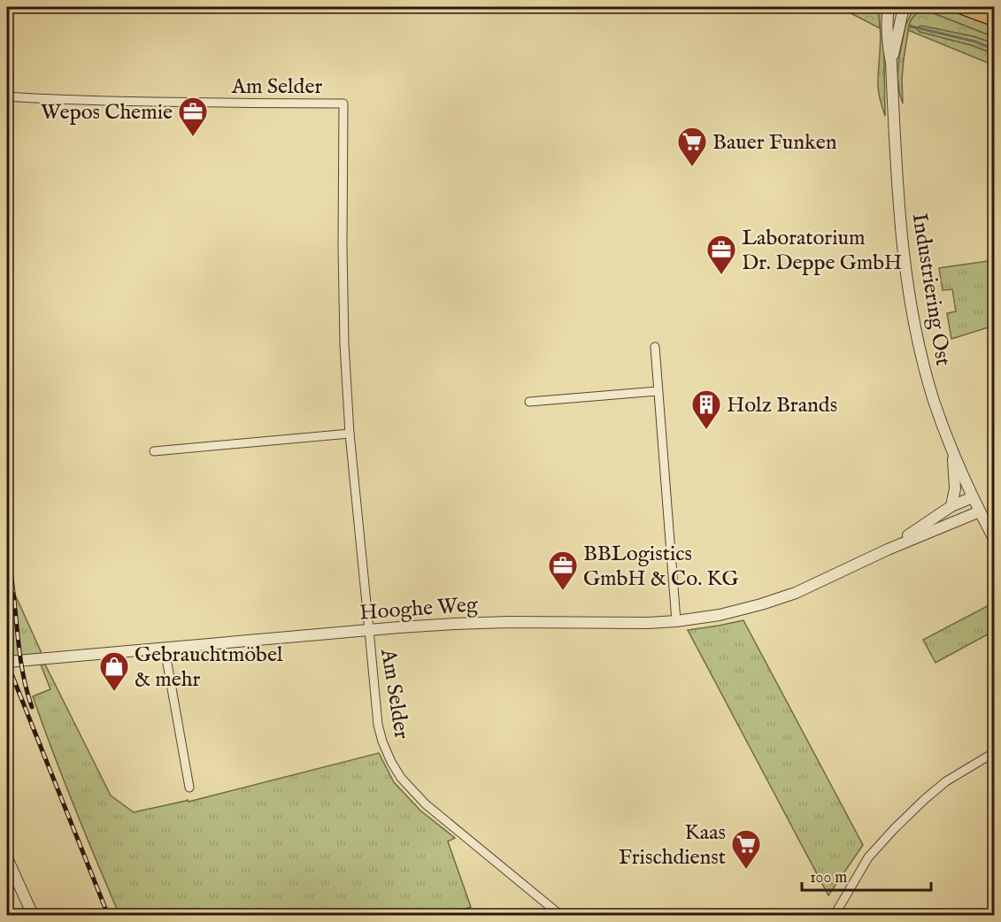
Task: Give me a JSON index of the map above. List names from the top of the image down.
{
  "streets": {
    "street": ["Am Selder", "Industriering Ost", "Hooghe Weg"]
  },
  "crossings": [
    ["Am Selder", "Hooghe Weg"],
    ["Industriering Ost", "Hooghe Weg"]
  ],
  "places": {
    "office": ["Wepos Chemie", "Laboratorium Dr. Deppe GmbH", "BBLogistics GmbH & Co. KG"],
    "supermarket": ["Bauer Funken", "Kaas Frischdienst"],
    "building": ["Holz Brands"],
    "shop": ["Gebrauchtmöbel & mehr"]
  },
  "scale_bar": "100 m"
}
